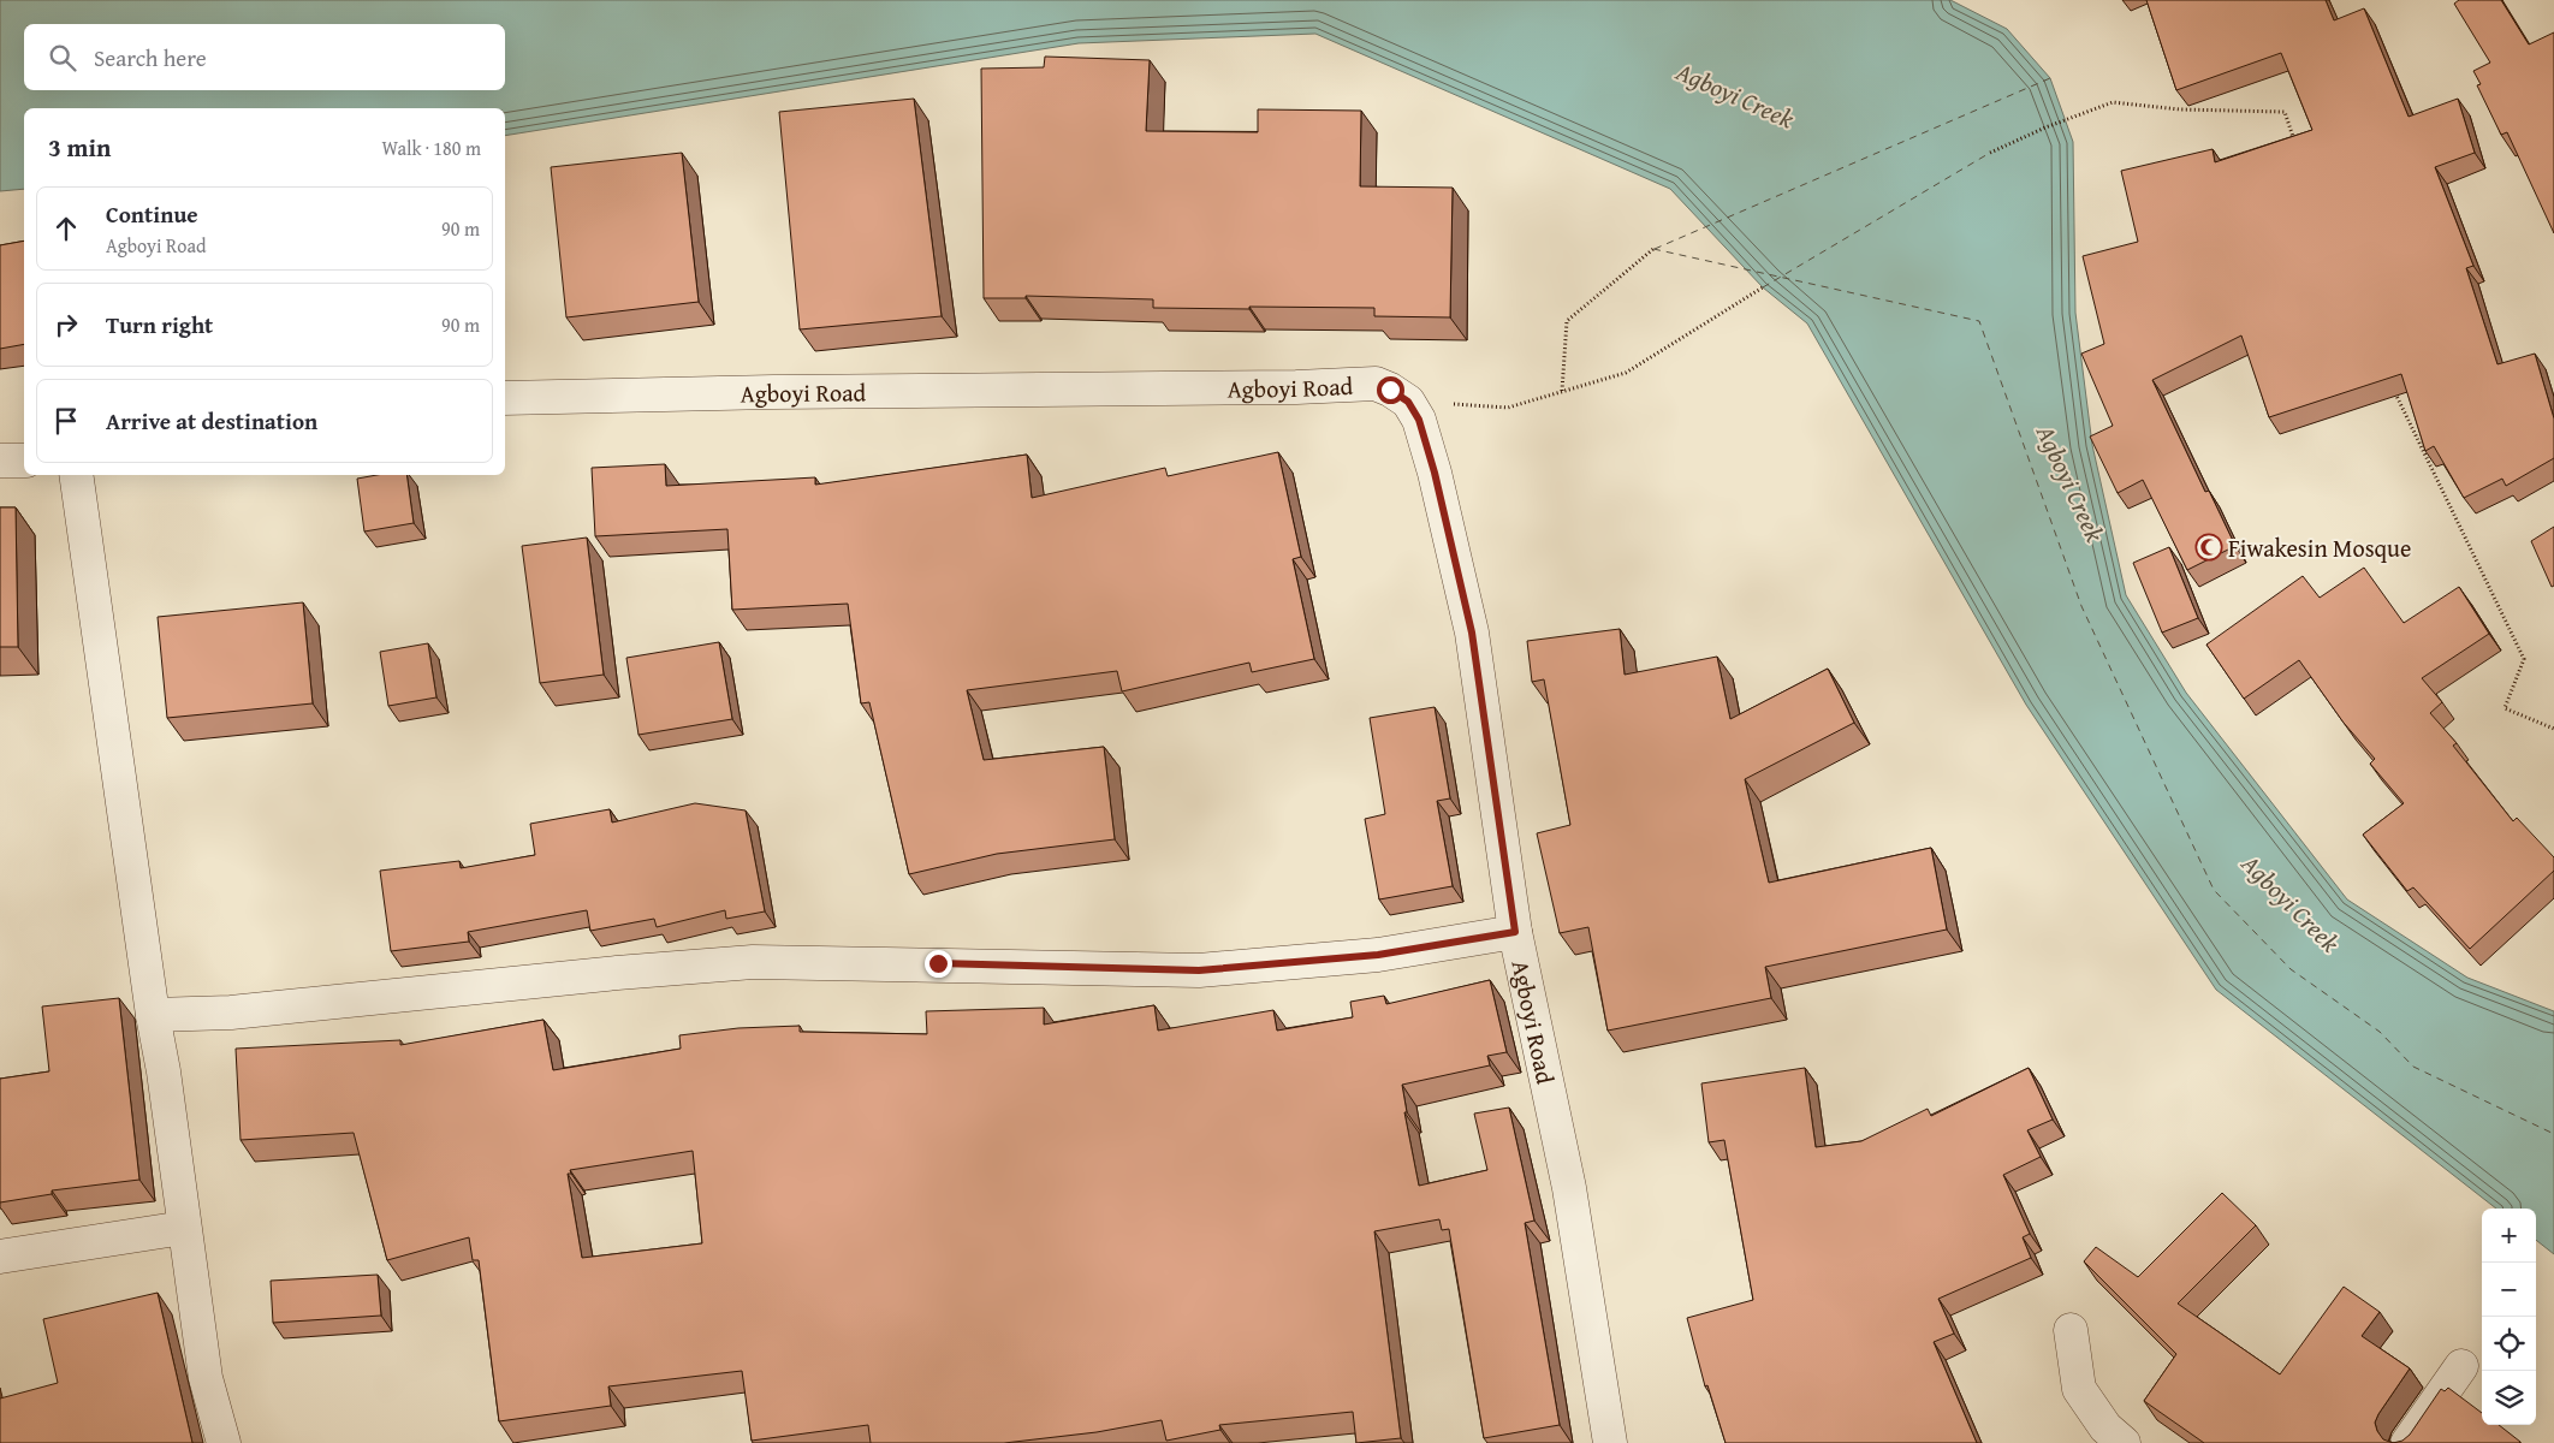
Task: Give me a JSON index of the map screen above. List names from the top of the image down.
{
  "streets": {
    "street": ["Agboyi Road"]
  },
  "water": ["Agboyi Creek"],
  "places": {
    "mosque": ["Fiwakesin Mosque"]
  },
  "page": {
    "search": "Search here",
    "heading": ["3 min", "Walk · 180 m"],
    "list": [
      ["Continue", "Agboyi Road", "90 m"],
      ["Turn right", "90 m"],
      "Arrive at destination"
    ],
    "map_buttons": ["+", "−"]
  }
}
